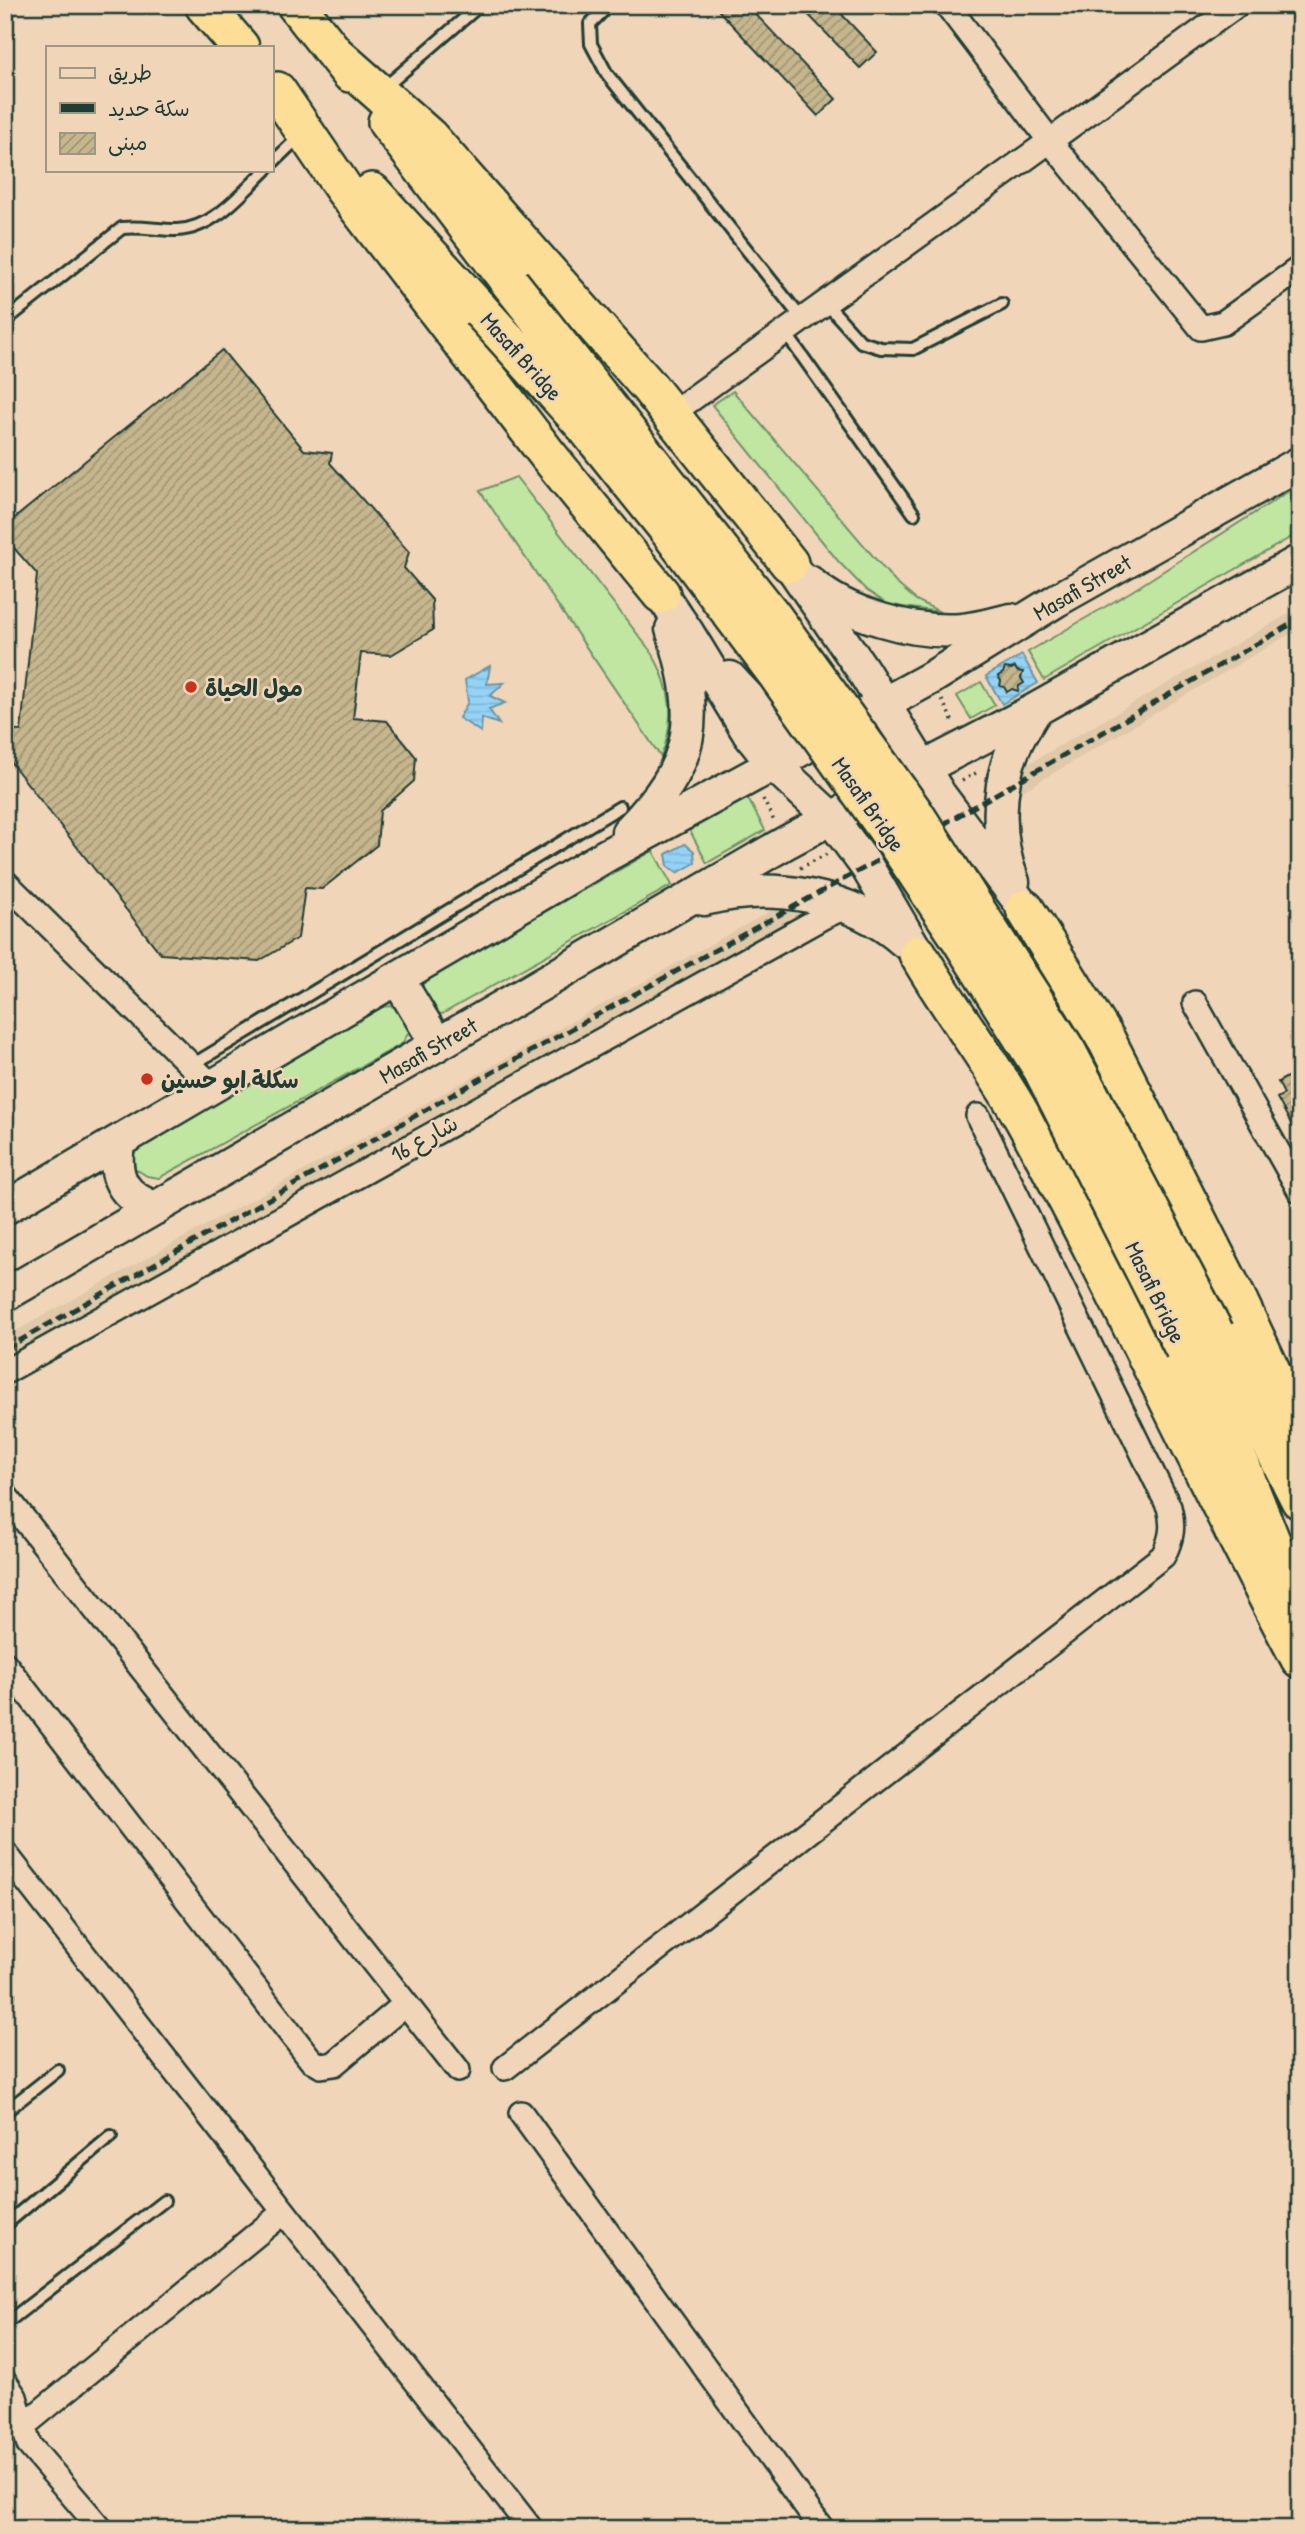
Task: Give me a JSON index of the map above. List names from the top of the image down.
{
  "streets": {
    "highway": ["Masafi Bridge"],
    "main road": ["Masafi Street"],
    "street": ["شارع 16"]
  },
  "places": ["مول الحياة", "سكلة ابو حسين"],
  "legend": ["طريق", "سكة حديد", "مبنى"]
}
